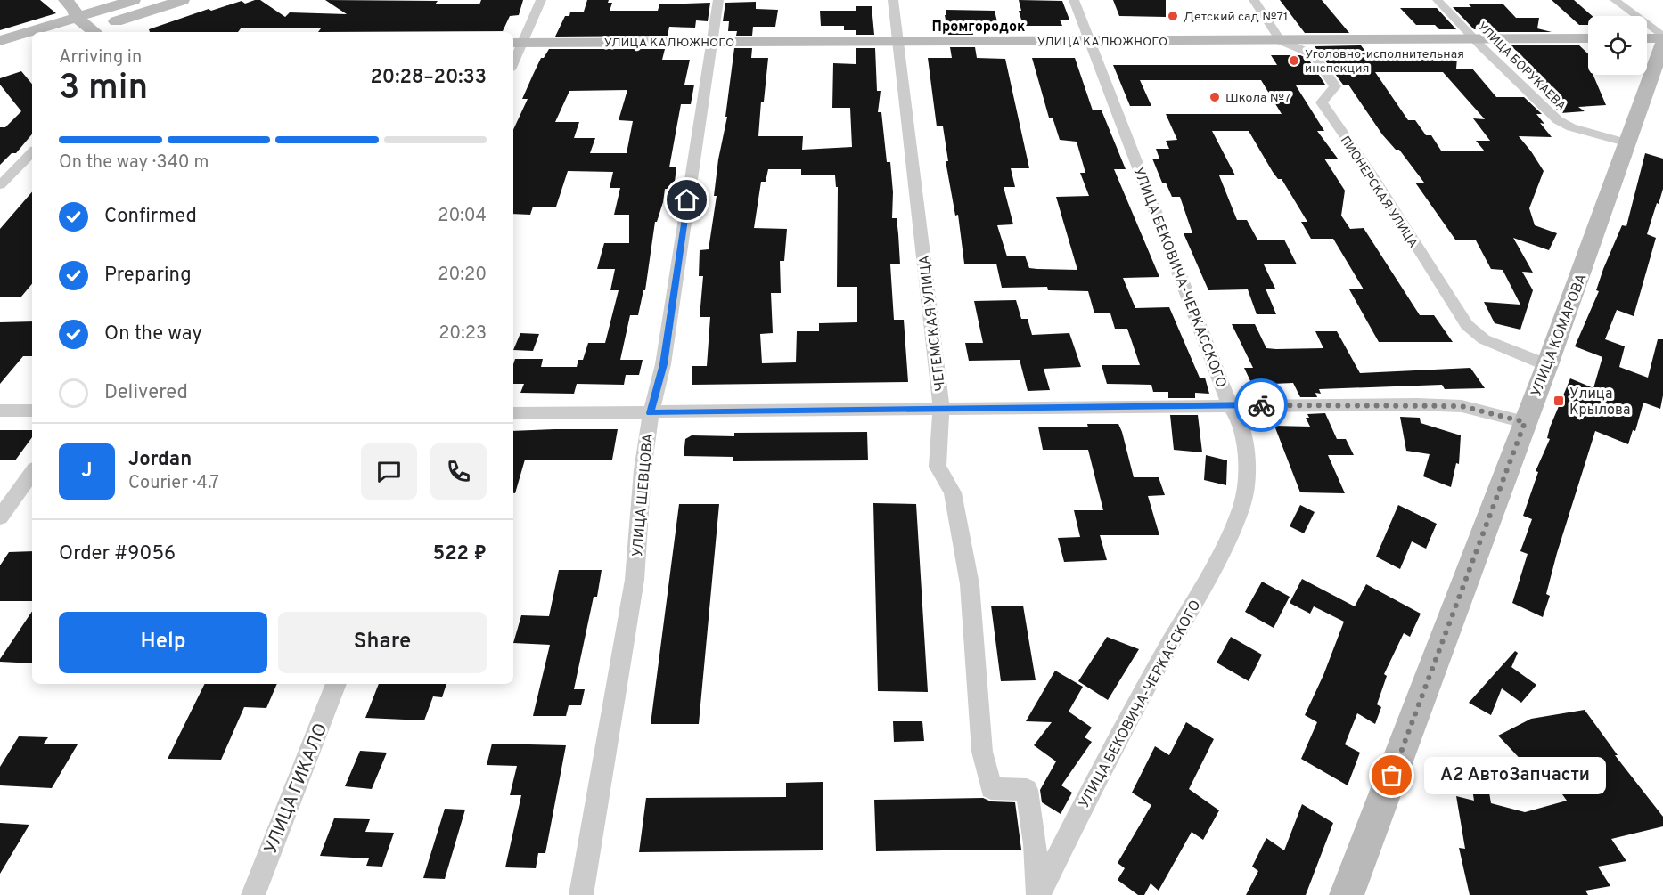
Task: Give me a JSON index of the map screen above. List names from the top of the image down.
{
  "streets": {
    "main road": ["УЛИЦА КАЛЮЖНОГО", "УЛИЦА КОМАРОВА"],
    "street": [
      "УЛИЦА БОРУКАЕВА",
      "ПИОНЕРСКАЯ УЛИЦА",
      "УЛИЦА БЕКОВИЧА-ЧЕРКАССКОГО",
      "ЧЕГЕМСКАЯ УЛИЦА",
      "УЛИЦА ШЕВЦОВА",
      "УЛИЦА ГИКАЛО"
    ]
  },
  "crossings": [
    ["УЛИЦА КАЛЮЖНОГО", "УЛИЦА БОРУКАЕВА"],
    ["УЛИЦА КАЛЮЖНОГО", "ПИОНЕРСКАЯ УЛИЦА"],
    ["УЛИЦА КАЛЮЖНОГО", "УЛИЦА БЕКОВИЧА-ЧЕРКАССКОГО"],
    ["УЛИЦА КАЛЮЖНОГО", "ЧЕГЕМСКАЯ УЛИЦА"],
    ["УЛИЦА КАЛЮЖНОГО", "УЛИЦА ШЕВЦОВА"],
    ["УЛИЦА БОРУКАЕВА", "УЛИЦА КОМАРОВА"],
    ["ПИОНЕРСКАЯ УЛИЦА", "УЛИЦА КОМАРОВА"],
    ["УЛИЦА БЕКОВИЧА-ЧЕРКАССКОГО", "ЧЕГЕМСКАЯ УЛИЦА"]
  ],
  "districts": ["Промгородок"],
  "places": {
    "other": [
      "Детский сад №71",
      "Уголовно-исполнительная инспекция",
      "Школа №7",
      "А2 АвтоЗапчасти"
    ],
    "transit": ["Улица Крылова"]
  },
  "page": {
    "heading": ["3 min", "Arriving in", "20:28–20:33"],
    "panel": [
      "Jordan",
      "Courier · 4.7",
      "Order #9056",
      "522 ₽"
    ],
    "bar": "On the way · 340 m",
    "list": [
      ["Confirmed", "20:04"],
      ["Preparing", "20:20"],
      ["On the way", "20:23"],
      "Delivered"
    ],
    "round": "J",
    "buttons": ["Help", "Share"],
    "bubble": "А2 АвтоЗапчасти"
  }
}
